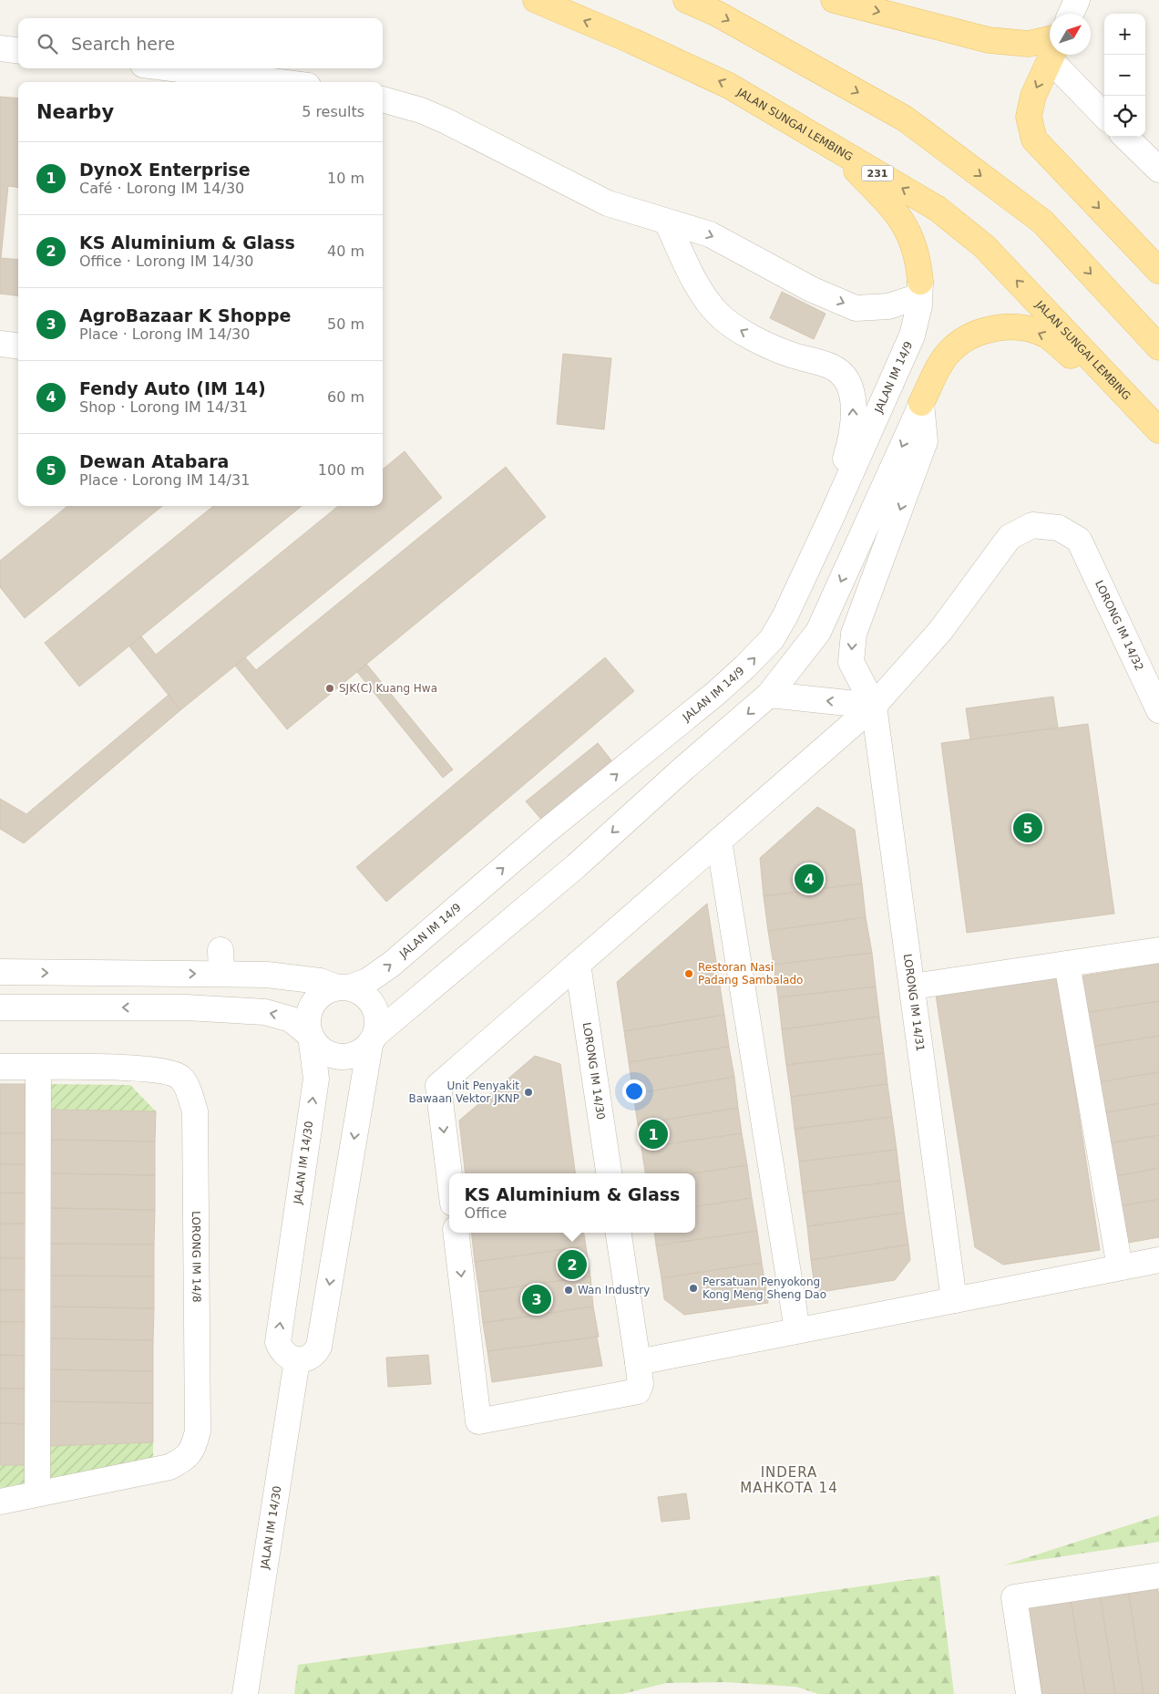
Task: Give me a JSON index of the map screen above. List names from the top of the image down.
{
  "streets": {
    "main road": ["JALAN SUNGAI LEMBING", "231"],
    "street": [
      "JALAN IM 14/9",
      "LORONG IM 14/32",
      "LORONG IM 14/31",
      "LORONG IM 14/30",
      "JALAN IM 14/30",
      "LORONG IM 14/8"
    ]
  },
  "crossings": [
    ["JALAN IM 14/9", "JALAN IM 14/30"],
    ["LORONG IM 14/32", "LORONG IM 14/31"]
  ],
  "districts": ["INDERA MAHKOTA 14"],
  "places": [
    "SJK(C) Kuang Hwa",
    "Restoran Nasi Padang Sambalado",
    "Unit Penyakit Bawaan Vektor JKNP",
    "Persatuan Penyokong Kong Meng Sheng Dao",
    "Wan Industry"
  ],
  "north": "top right",
  "page": {
    "map_buttons": ["+", "−"],
    "search": "Search here",
    "heading": ["Nearby", "5 results"],
    "list": [
      {
        "mark": "1",
        "name": "DynoX Enterprise",
        "note": "Café · Lorong IM 14/30",
        "value": "10 m"
      },
      {
        "mark": "2",
        "name": "KS Aluminium & Glass",
        "note": "Office · Lorong IM 14/30",
        "value": "40 m"
      },
      {
        "mark": "3",
        "name": "AgroBazaar K Shoppe",
        "note": "Place · Lorong IM 14/30",
        "value": "50 m"
      },
      {
        "mark": "4",
        "name": "Fendy Auto (IM 14)",
        "note": "Shop · Lorong IM 14/31",
        "value": "60 m"
      },
      {
        "mark": "5",
        "name": "Dewan Atabara",
        "note": "Place · Lorong IM 14/31",
        "value": "100 m"
      }
    ],
    "pins": [
      "5",
      "4",
      "1",
      "2",
      "3"
    ],
    "popup": ["KS Aluminium & Glass", "Office"]
  }
}
